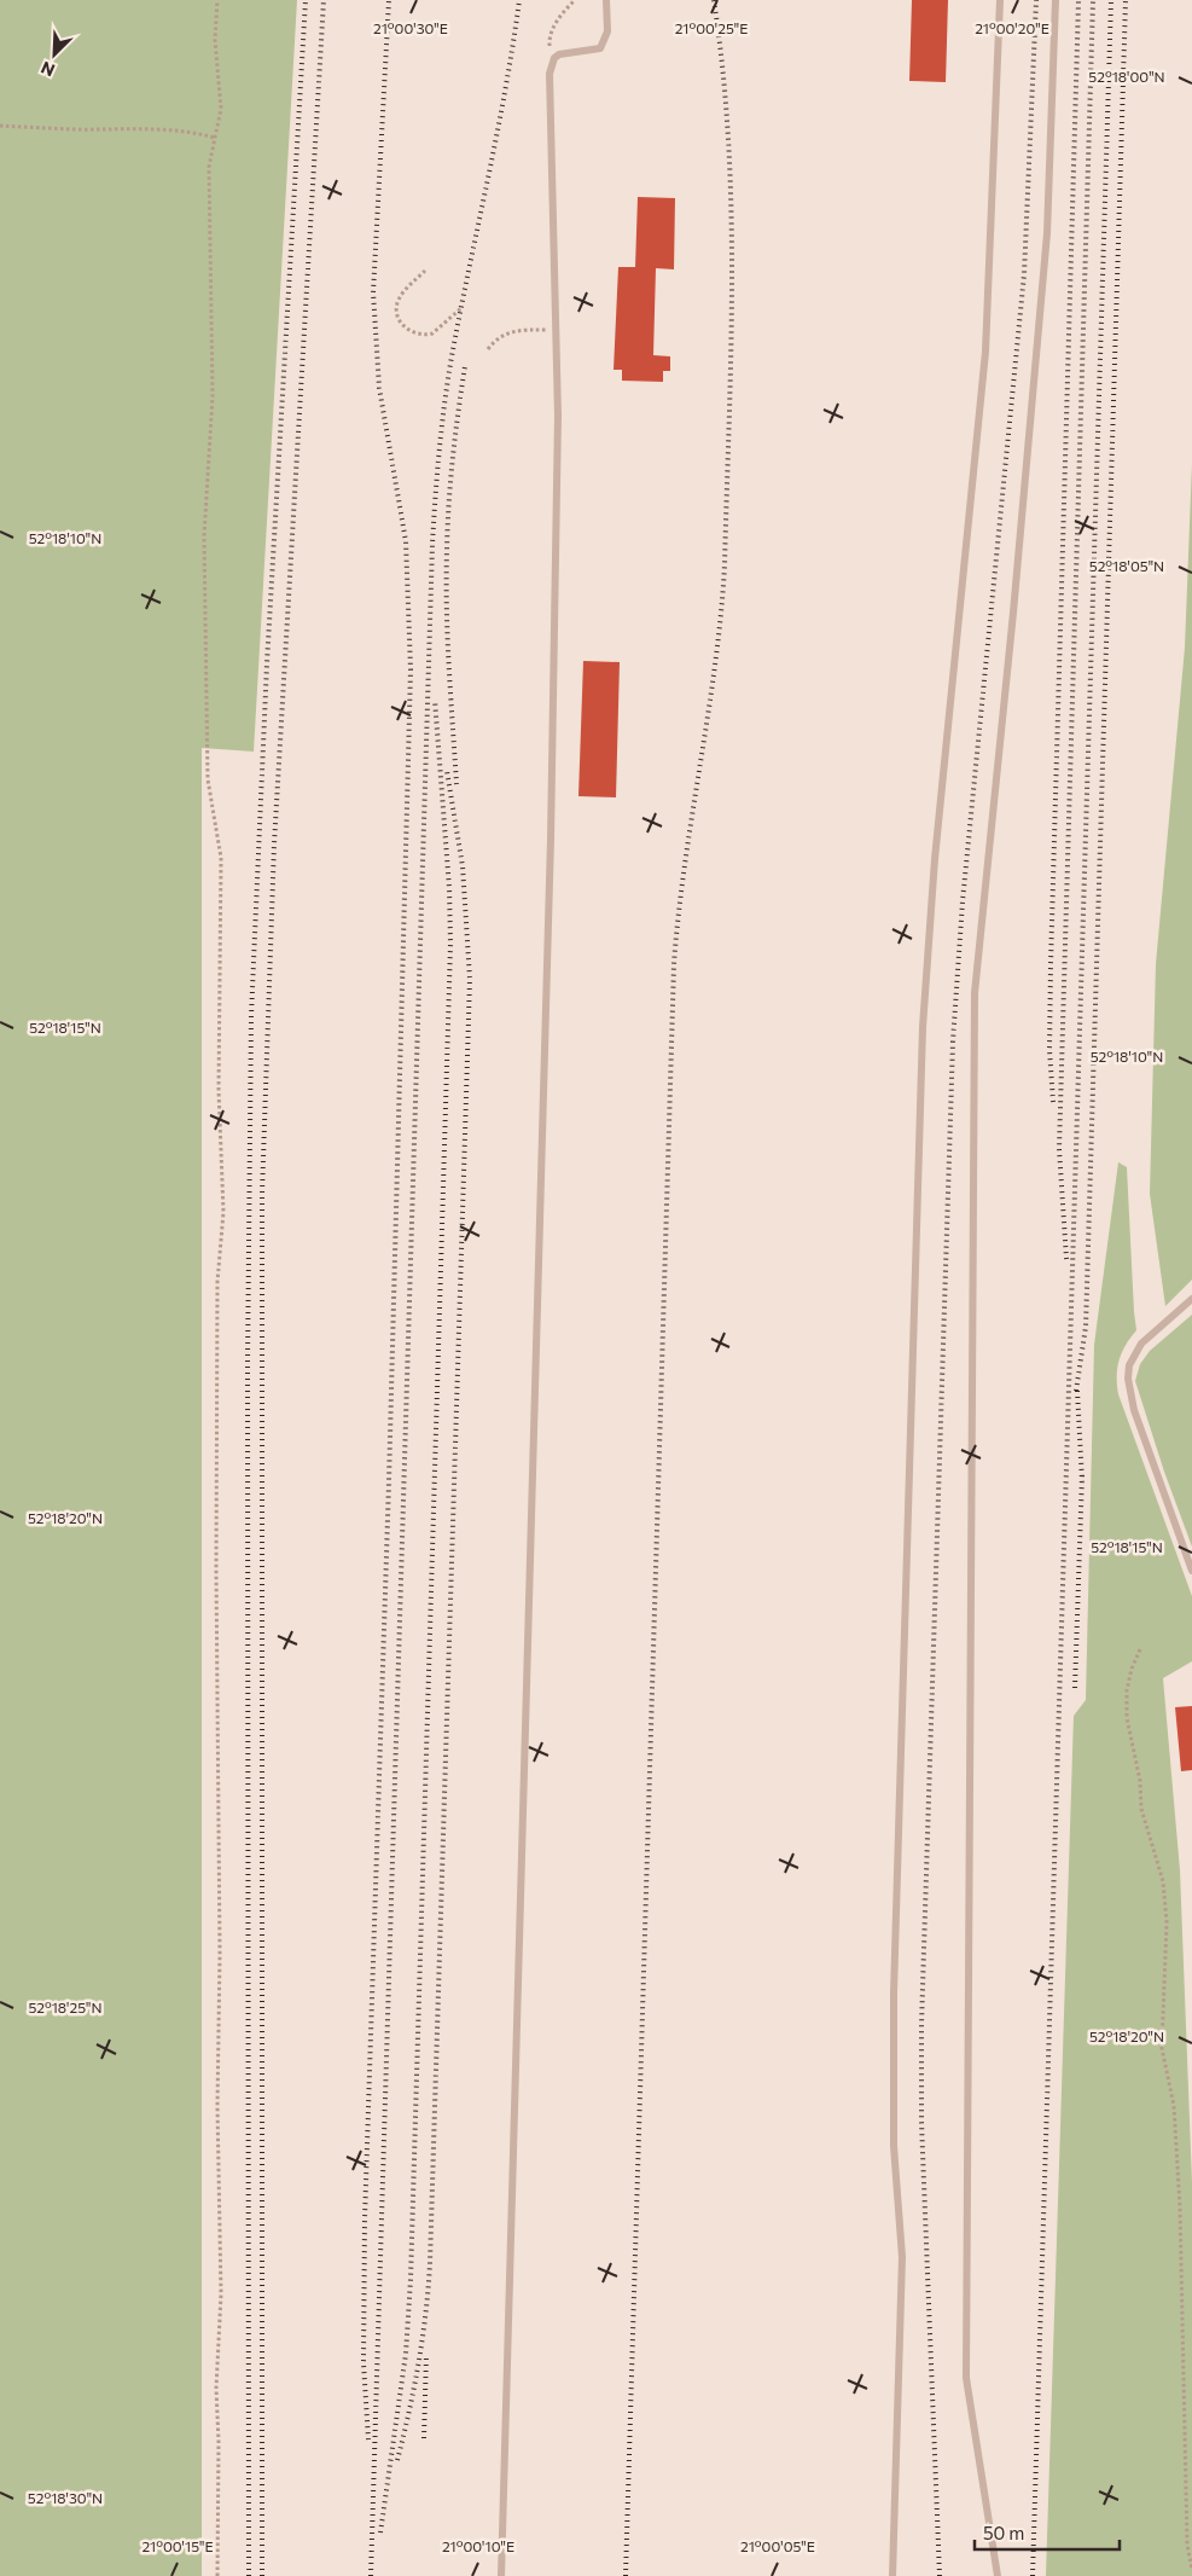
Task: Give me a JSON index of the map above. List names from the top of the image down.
{
  "scale_bar": "50 m",
  "north": "bottom left",
  "coordinates": [
    "21°00'25\"E",
    "21°00'20\"E",
    "21°00'30\"E",
    "52°18'00\"N",
    "52°18'10\"N",
    "52°18'05\"N",
    "52°18'15\"N",
    "52°18'20\"N",
    "52°18'25\"N",
    "52°18'30\"N",
    "21°00'15\"E",
    "21°00'10\"E",
    "21°00'05\"E"
  ]
}
